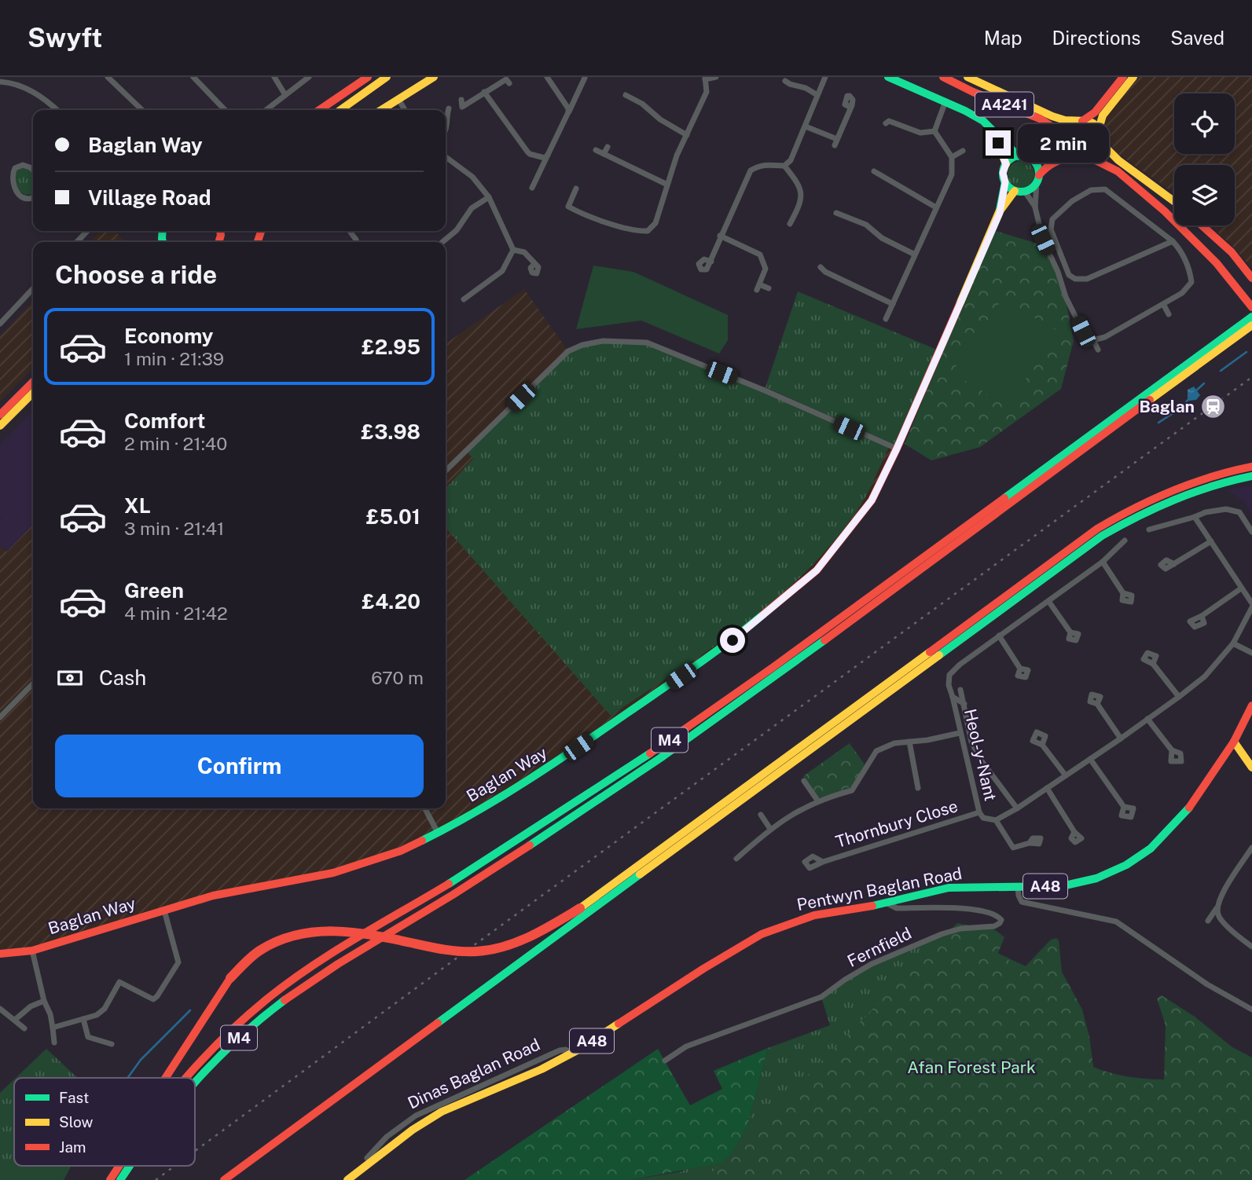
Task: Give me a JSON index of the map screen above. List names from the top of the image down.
{
  "streets": {
    "main road": [
      "A4241",
      "M4",
      "Baglan Way",
      "A48",
      "Pentwyn Baglan Road",
      "Dinas Baglan Road"
    ],
    "street": ["Heol-y-Nant", "Thornbury Close", "Fernfield"]
  },
  "crossings": [
    ["Heol-y-Nant", "Thornbury Close"],
    ["Pentwyn Baglan Road", "Fernfield"],
    ["Pentwyn Baglan Road", "Dinas Baglan Road"]
  ],
  "parks": ["Afan Forest Park"],
  "places": {
    "station": ["Baglan"]
  },
  "legend": ["Fast", "Slow", "Jam"],
  "page": {
    "header": "Swyft",
    "nav": ["Map", "Directions", "Saved"],
    "banner": ["Baglan Way", "Village Road"],
    "bubble": "2 min",
    "heading": "Choose a ride",
    "list": [
      {
        "name": "Economy",
        "note": "1 min · 21:39",
        "value": "£2.95"
      },
      {
        "name": "Comfort",
        "note": "2 min · 21:40",
        "value": "£3.98"
      },
      {
        "name": "XL",
        "note": "3 min · 21:41",
        "value": "£5.01"
      },
      {
        "name": "Green",
        "note": "4 min · 21:42",
        "value": "£4.20"
      }
    ],
    "pay": ["Cash", "670 m"],
    "buttons": "Confirm"
  }
}
